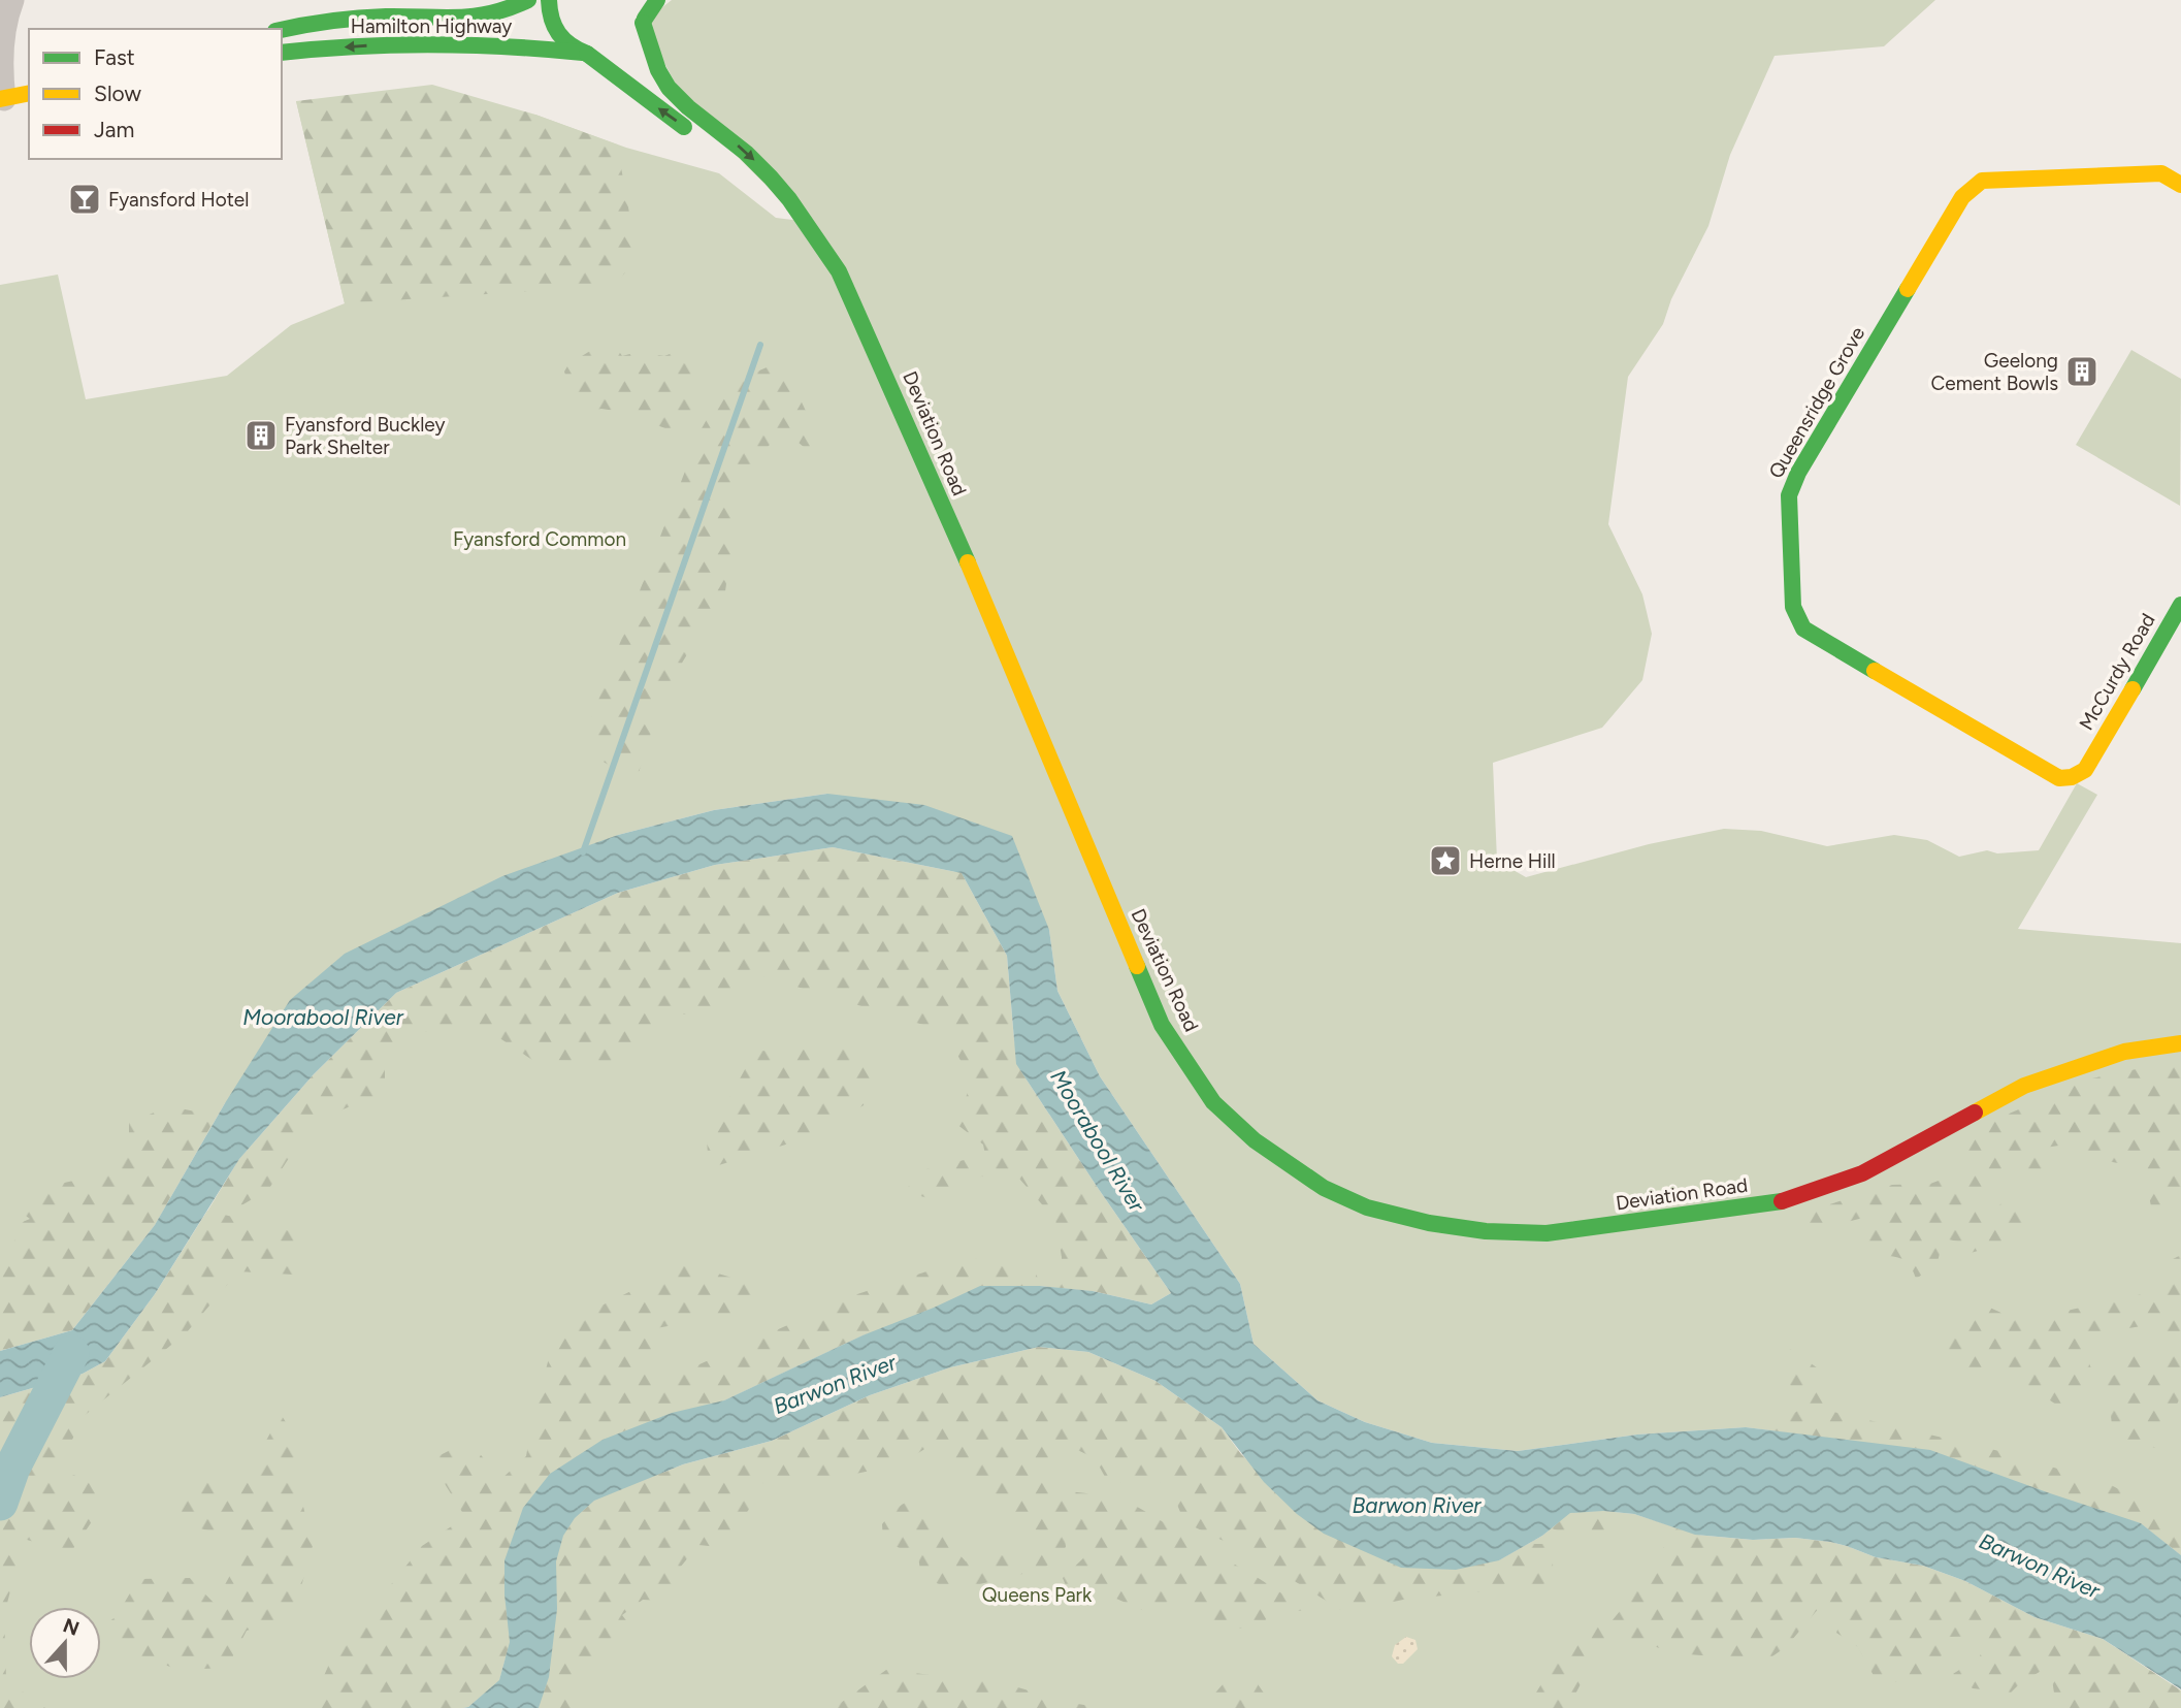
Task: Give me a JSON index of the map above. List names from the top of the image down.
{
  "streets": {
    "main road": [
      "Hamilton Highway",
      "Queensridge Grove",
      "Deviation Road",
      "McCurdy Road"
    ]
  },
  "crossings": [
    ["Queensridge Grove", "McCurdy Road"]
  ],
  "water": ["Moorabool River", "Barwon River"],
  "parks": ["Fyansford Common", "Queens Park"],
  "places": {
    "bar": ["Fyansford Hotel"],
    "building": ["Geelong Cement Bowls", "Fyansford Buckley Park Shelter"],
    "place": ["Herne Hill"]
  },
  "legend": ["Fast", "Slow", "Jam"],
  "north": "top"
}
